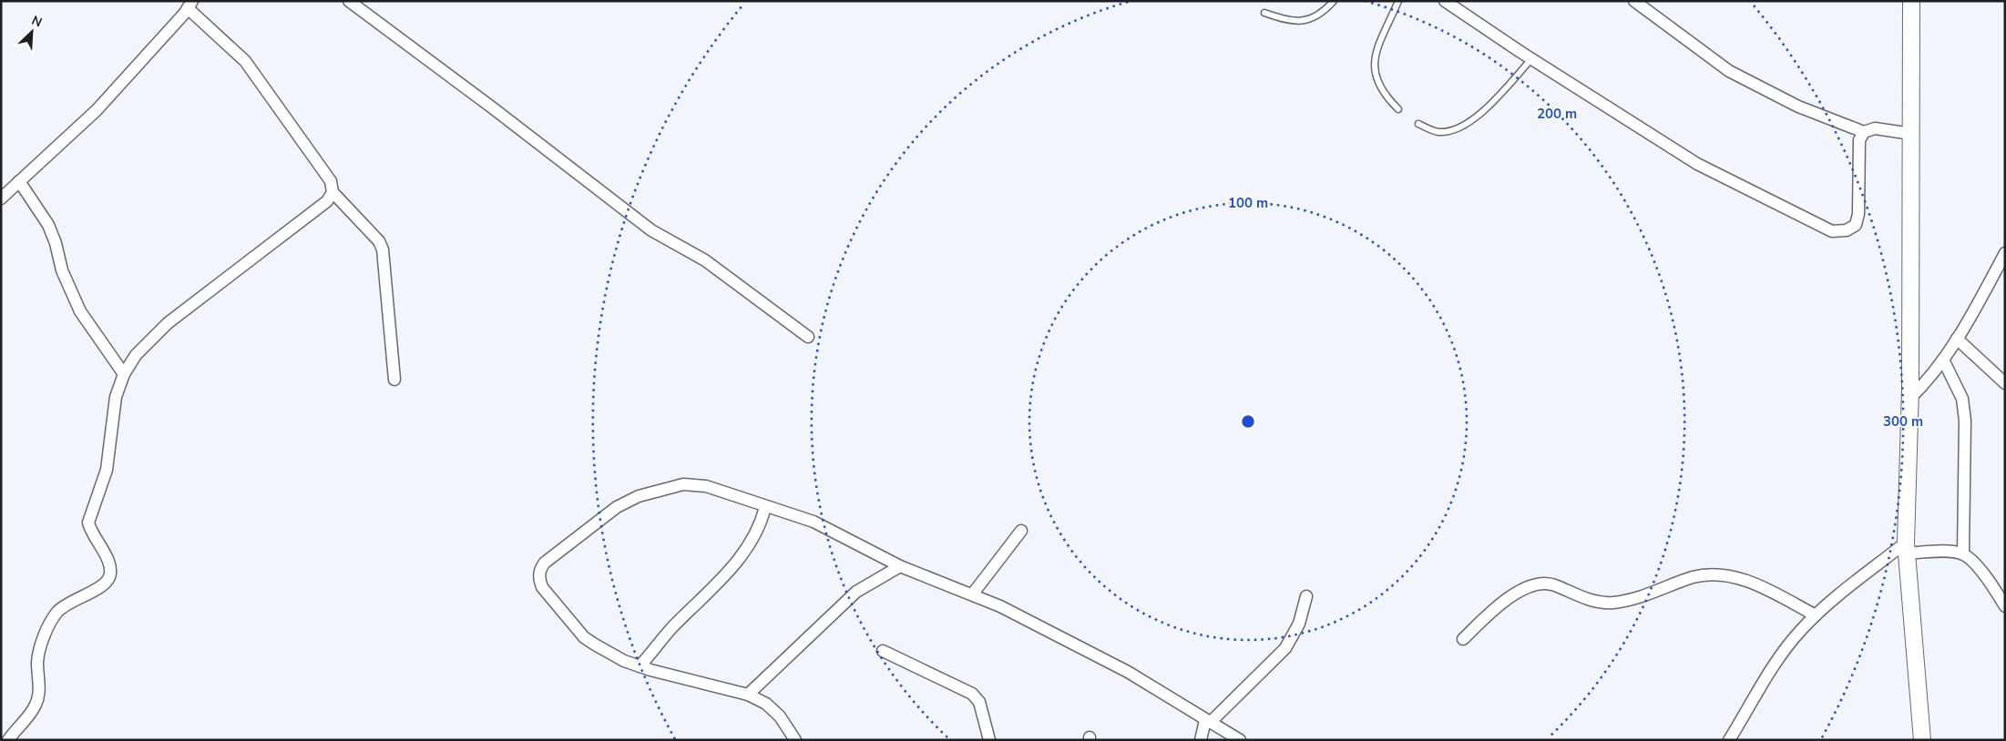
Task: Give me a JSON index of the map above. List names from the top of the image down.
{
  "north": "top right",
  "rings": ["200 m", "100 m", "300 m"]
}
